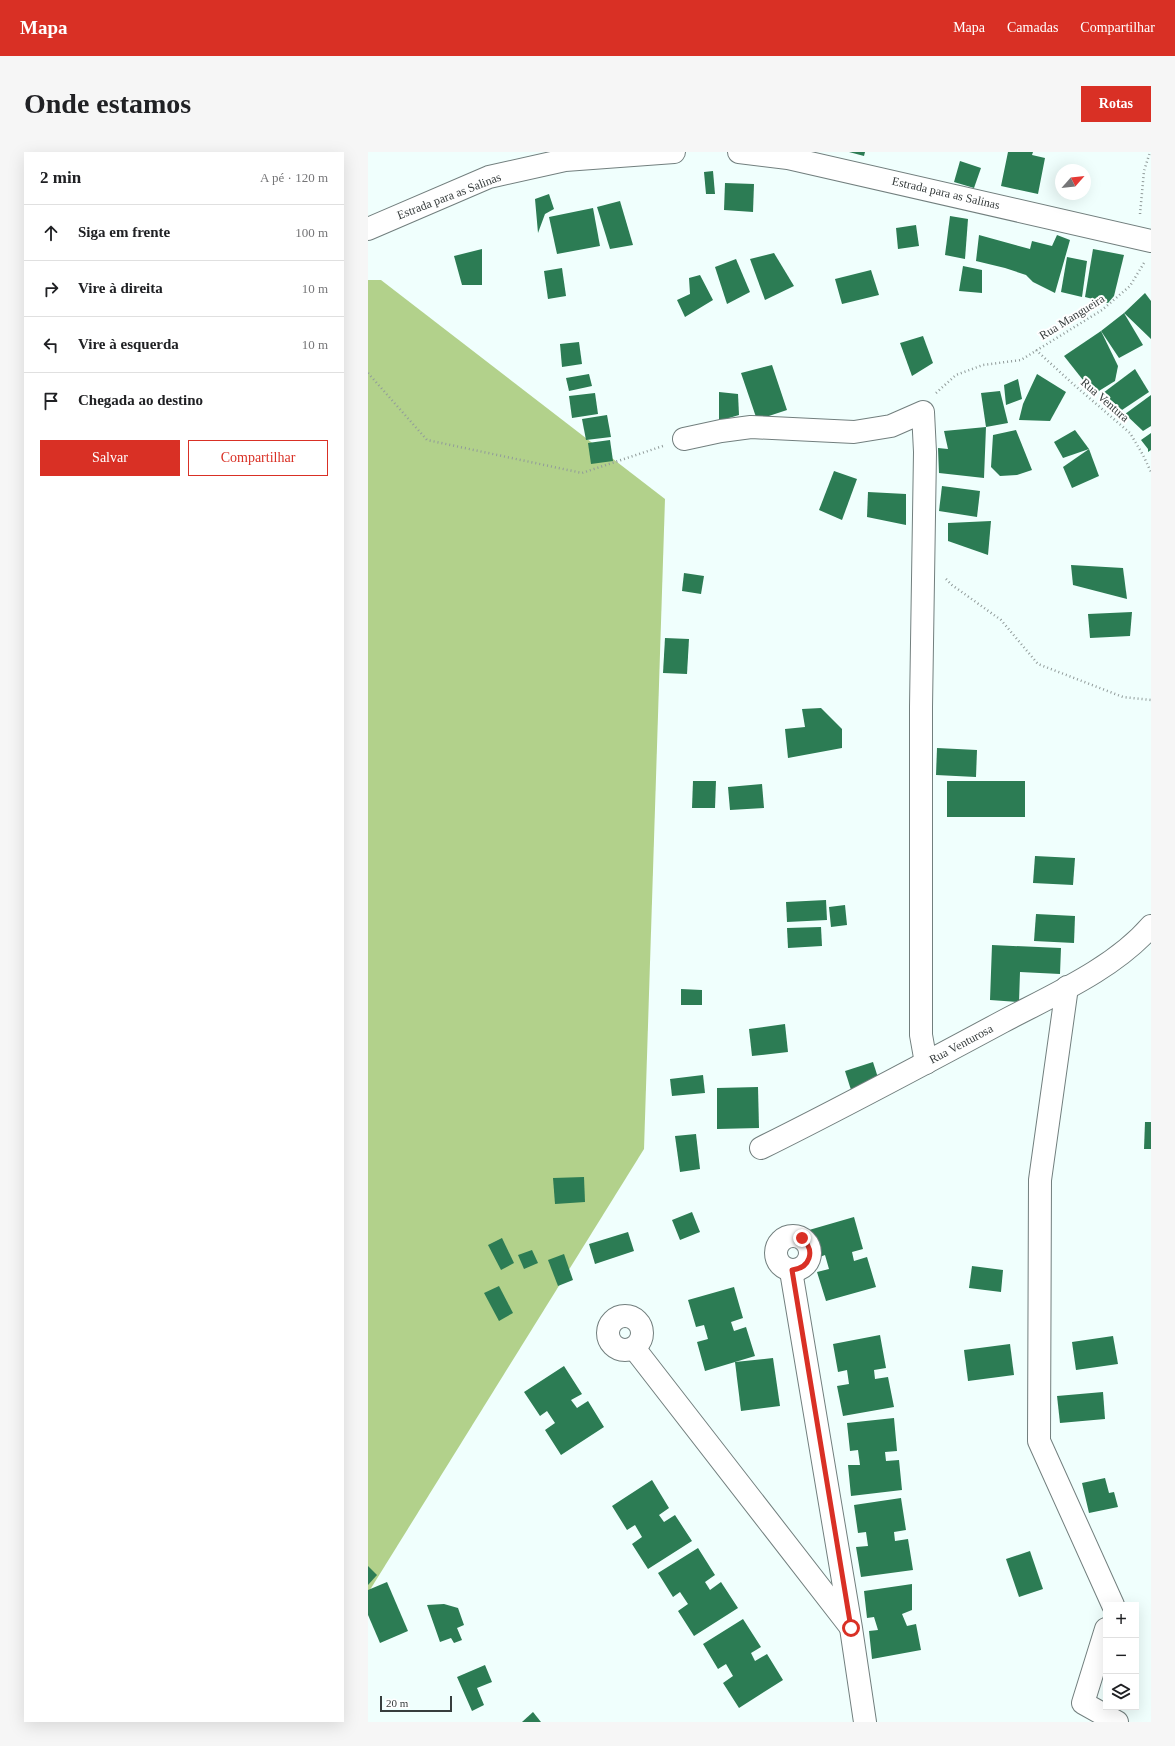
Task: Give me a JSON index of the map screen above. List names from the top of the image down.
{
  "streets": {
    "street": ["Estrada para as Salinas", "Rua Venturosa"],
    "path": ["Rua Mangueira", "Rua Ventura"]
  },
  "crossings": [
    ["Estrada para as Salinas", "Rua Mangueira"],
    ["Rua Mangueira", "Rua Ventura"]
  ],
  "scale_bar": "20 m",
  "north": "top right",
  "page": {
    "header": "Mapa",
    "nav": ["Mapa", "Camadas", "Compartilhar"],
    "buttons": [
      "Rotas",
      ["Salvar", "Compartilhar"]
    ],
    "title": "Onde estamos",
    "heading": ["2 min", "A pé · 120 m"],
    "list": [
      ["Siga em frente", "100 m"],
      ["Vire à direita", "10 m"],
      ["Vire à esquerda", "10 m"],
      "Chegada ao destino"
    ],
    "map_buttons": ["+", "−"],
    "scale": "20 m"
  }
}
